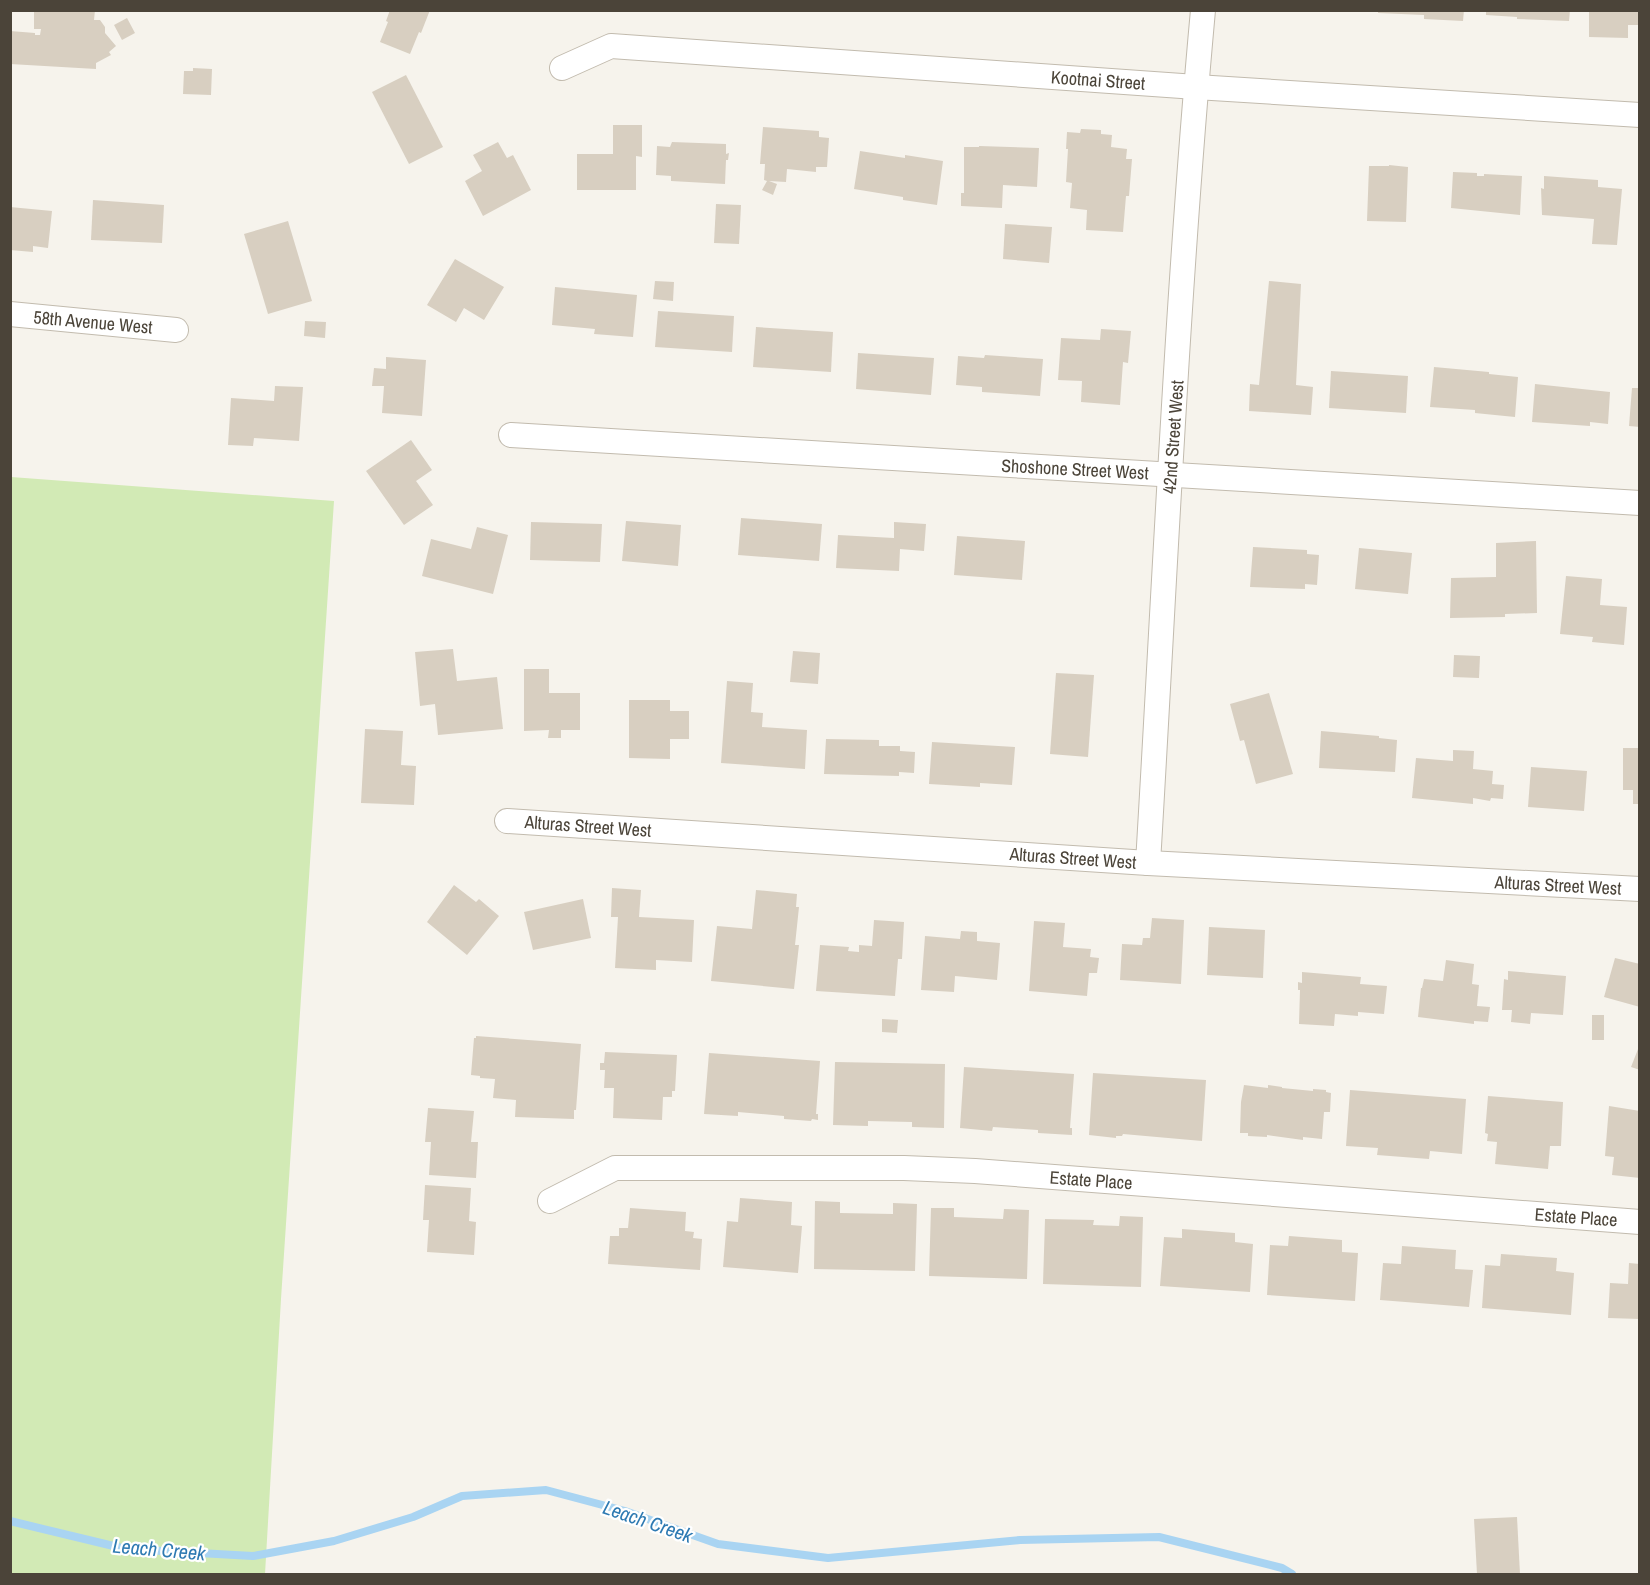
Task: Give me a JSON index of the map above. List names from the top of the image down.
{
  "streets": {
    "street": [
      "Kootnai Street",
      "58th Avenue West",
      "42nd Street West",
      "Shoshone Street West",
      "Alturas Street West",
      "Estate Place"
    ]
  },
  "crossings": [
    ["Kootnai Street", "42nd Street West"],
    ["42nd Street West", "Shoshone Street West"],
    ["42nd Street West", "Alturas Street West"]
  ],
  "water": ["Leach Creek"]
}
